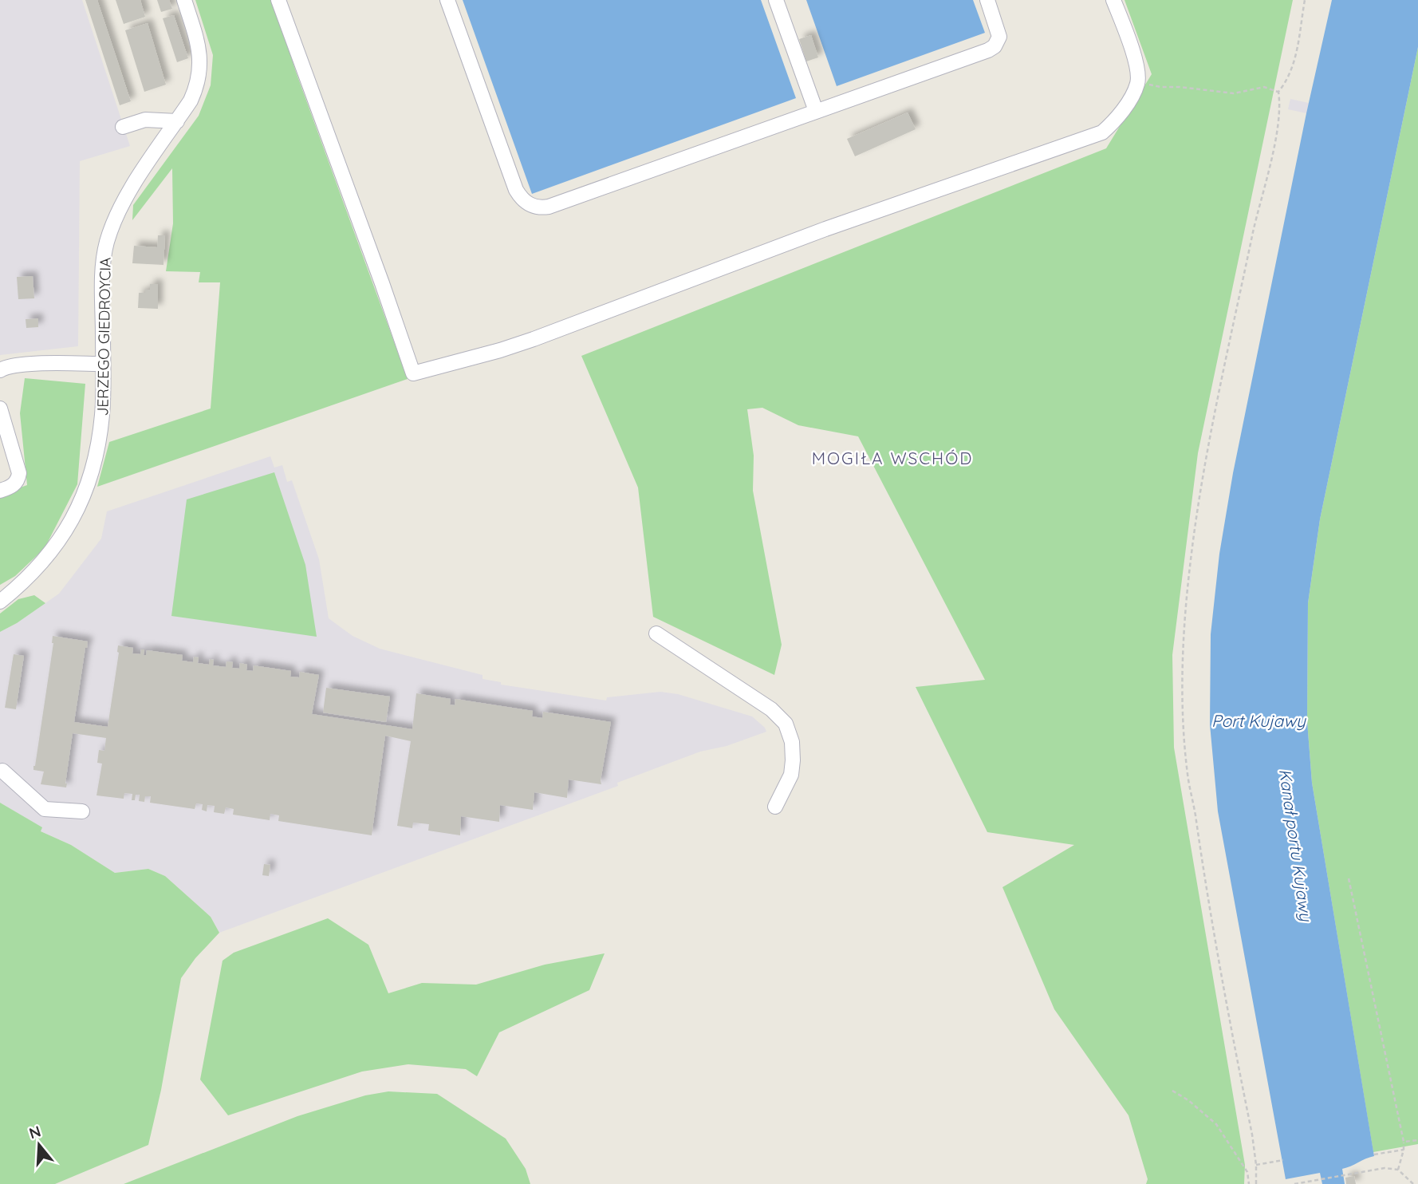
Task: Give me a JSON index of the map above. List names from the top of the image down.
{
  "streets": {
    "street": ["JERZEGO GIEDROYCIA"]
  },
  "districts": ["MOGIŁA WSCHÓD"],
  "water": ["Port Kujawy", "Kanał portu Kujawy"],
  "north": "top"
}
